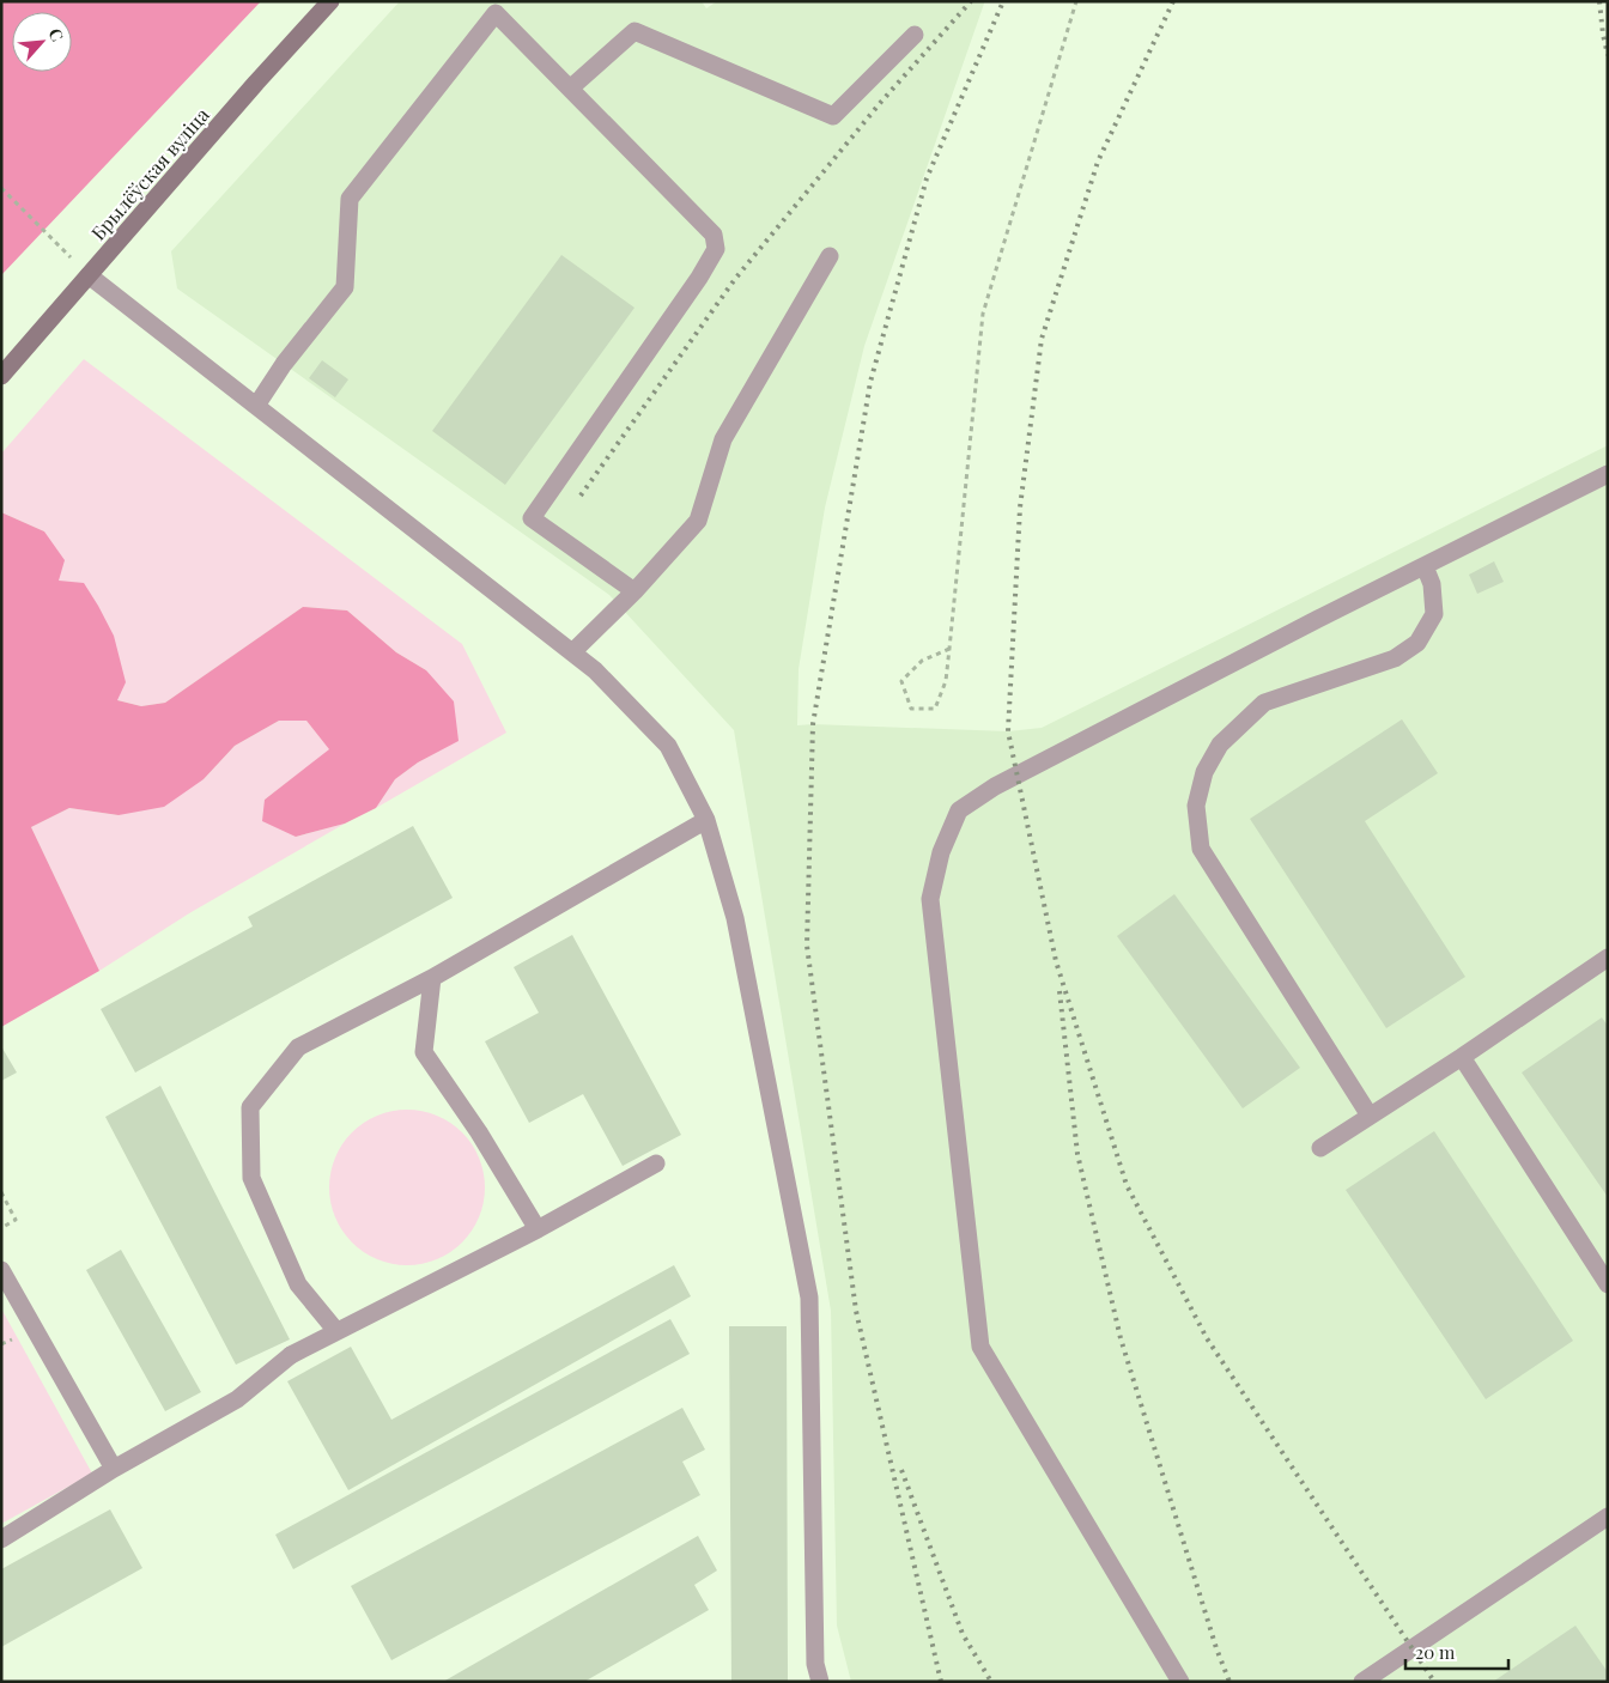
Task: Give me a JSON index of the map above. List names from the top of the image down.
{
  "streets": {
    "street": ["Брылёўская вуліца"]
  },
  "scale_bar": "20 m",
  "north": "top right"
}
